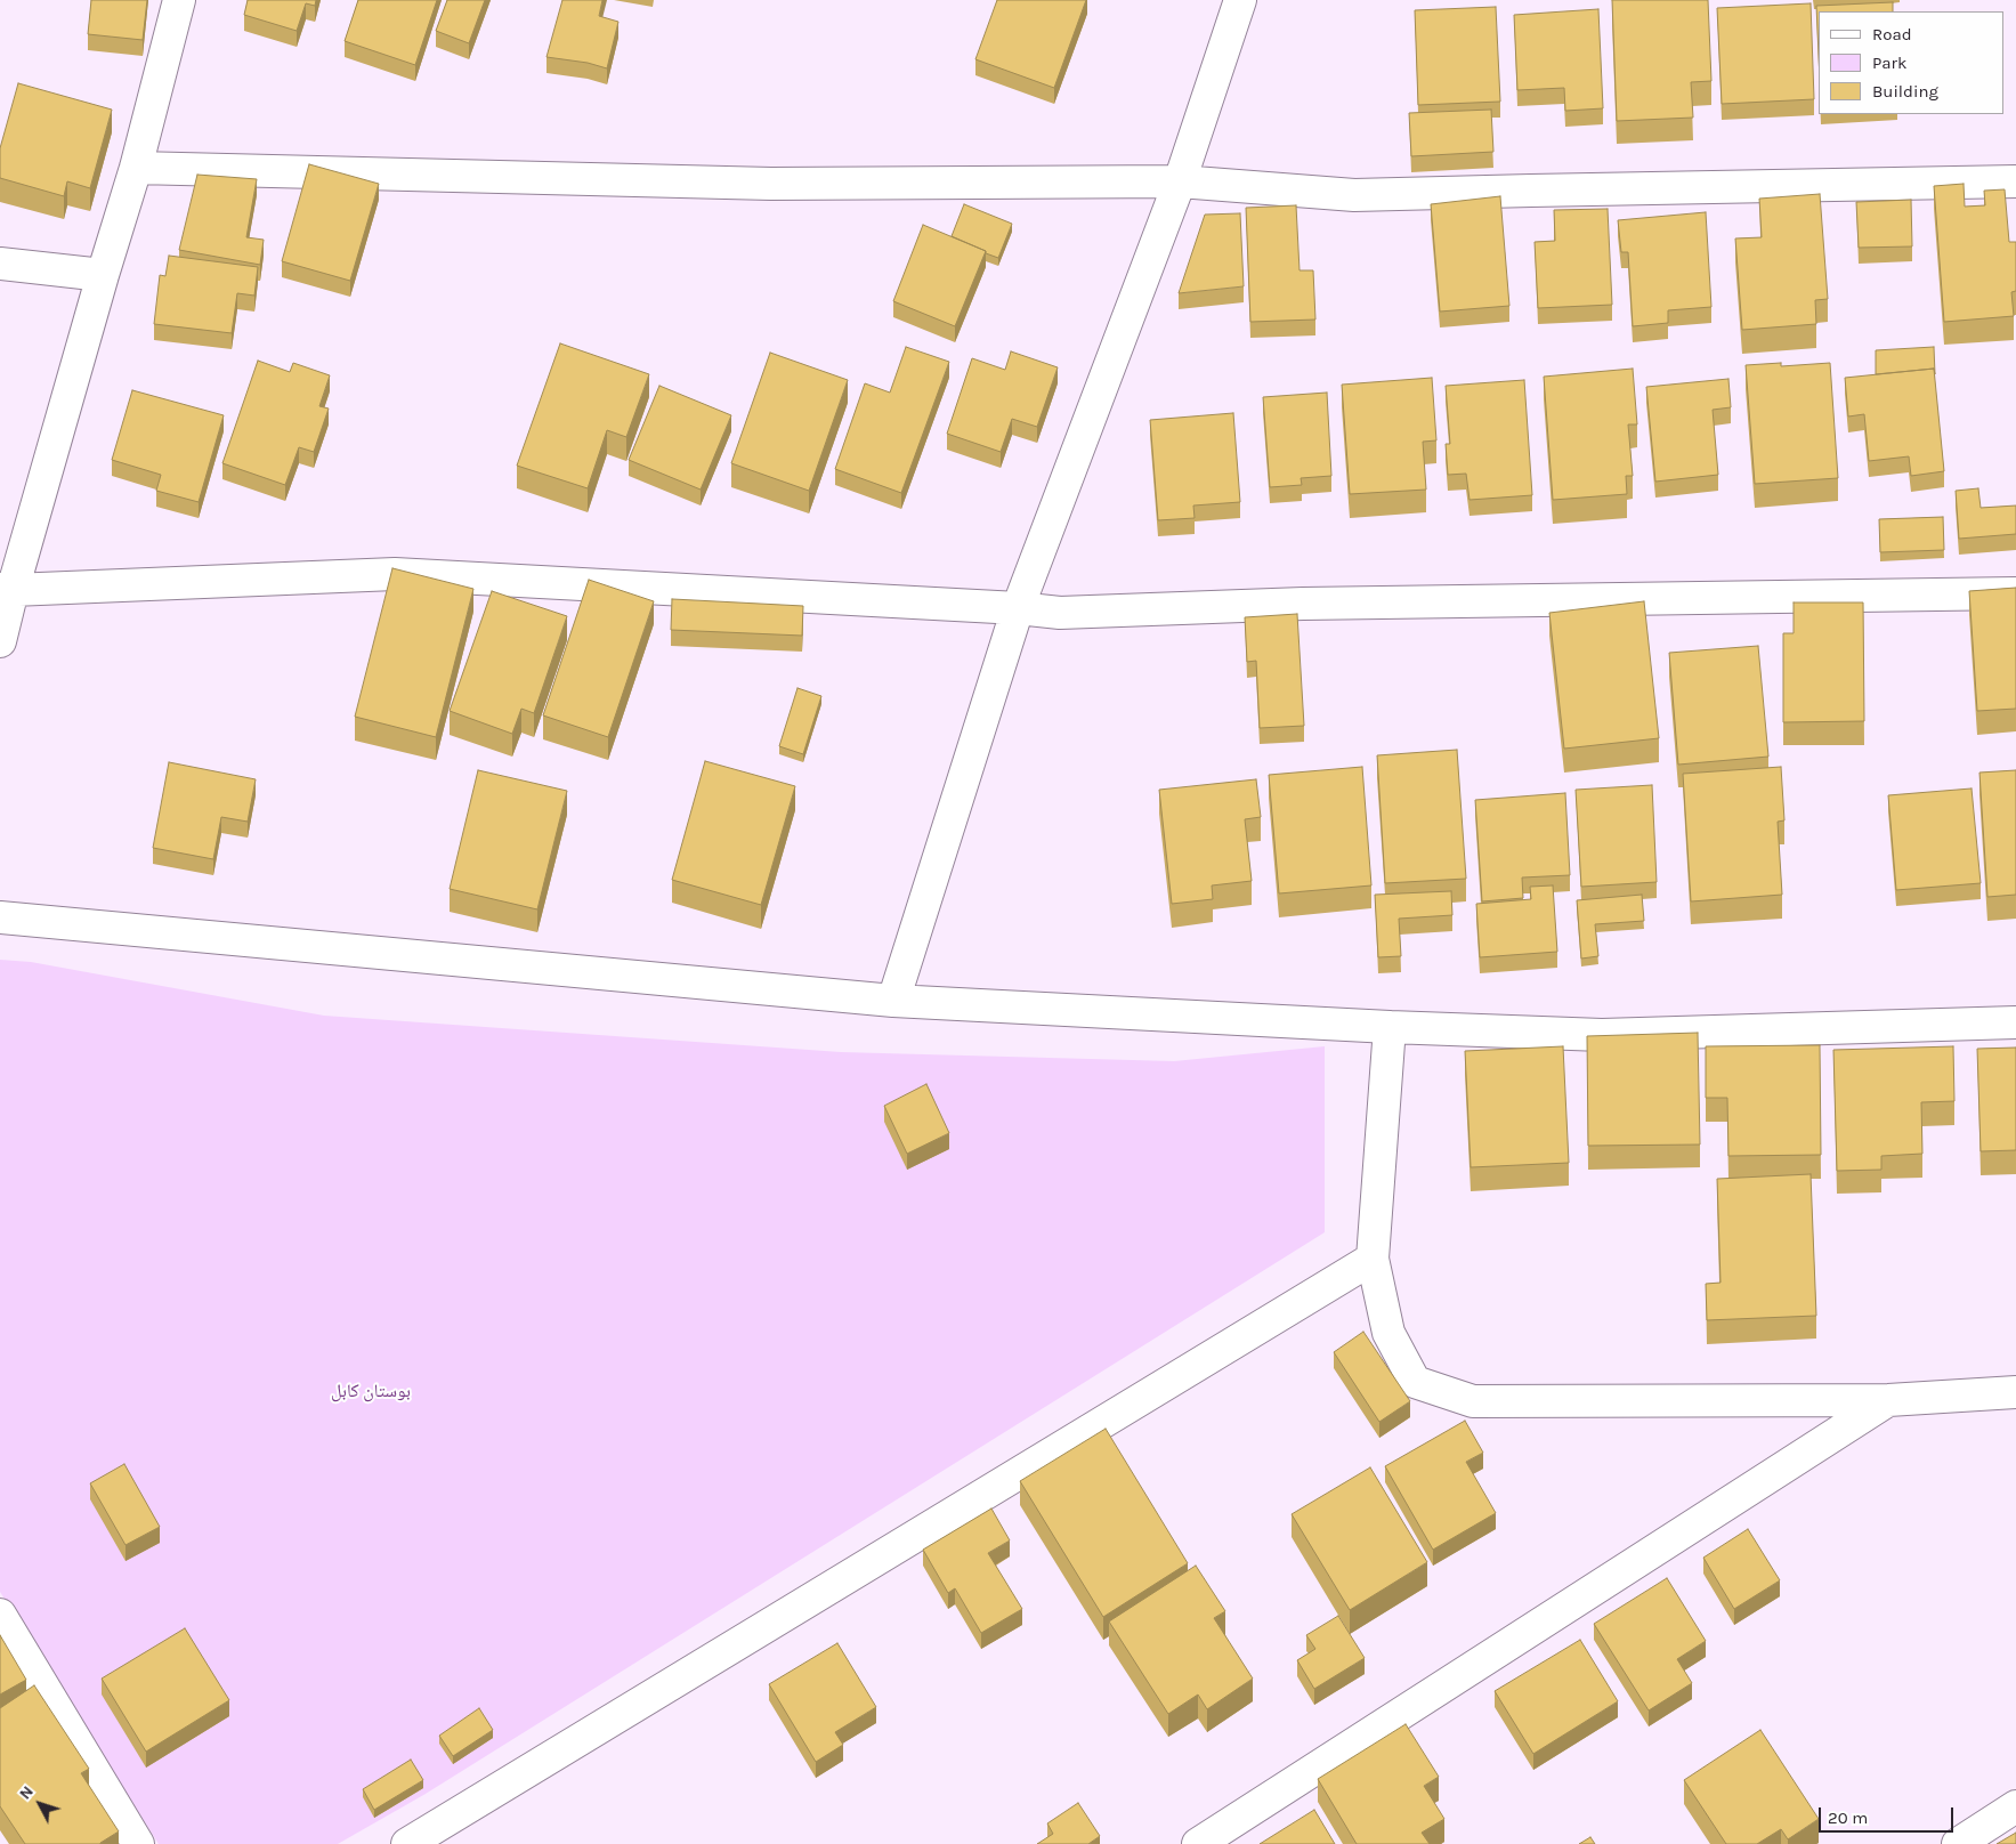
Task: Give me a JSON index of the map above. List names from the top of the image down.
{
  "parks": ["بوستان کابل"],
  "legend": ["Road", "Park", "Building"],
  "scale_bar": "20 m",
  "north": "top left"
}
